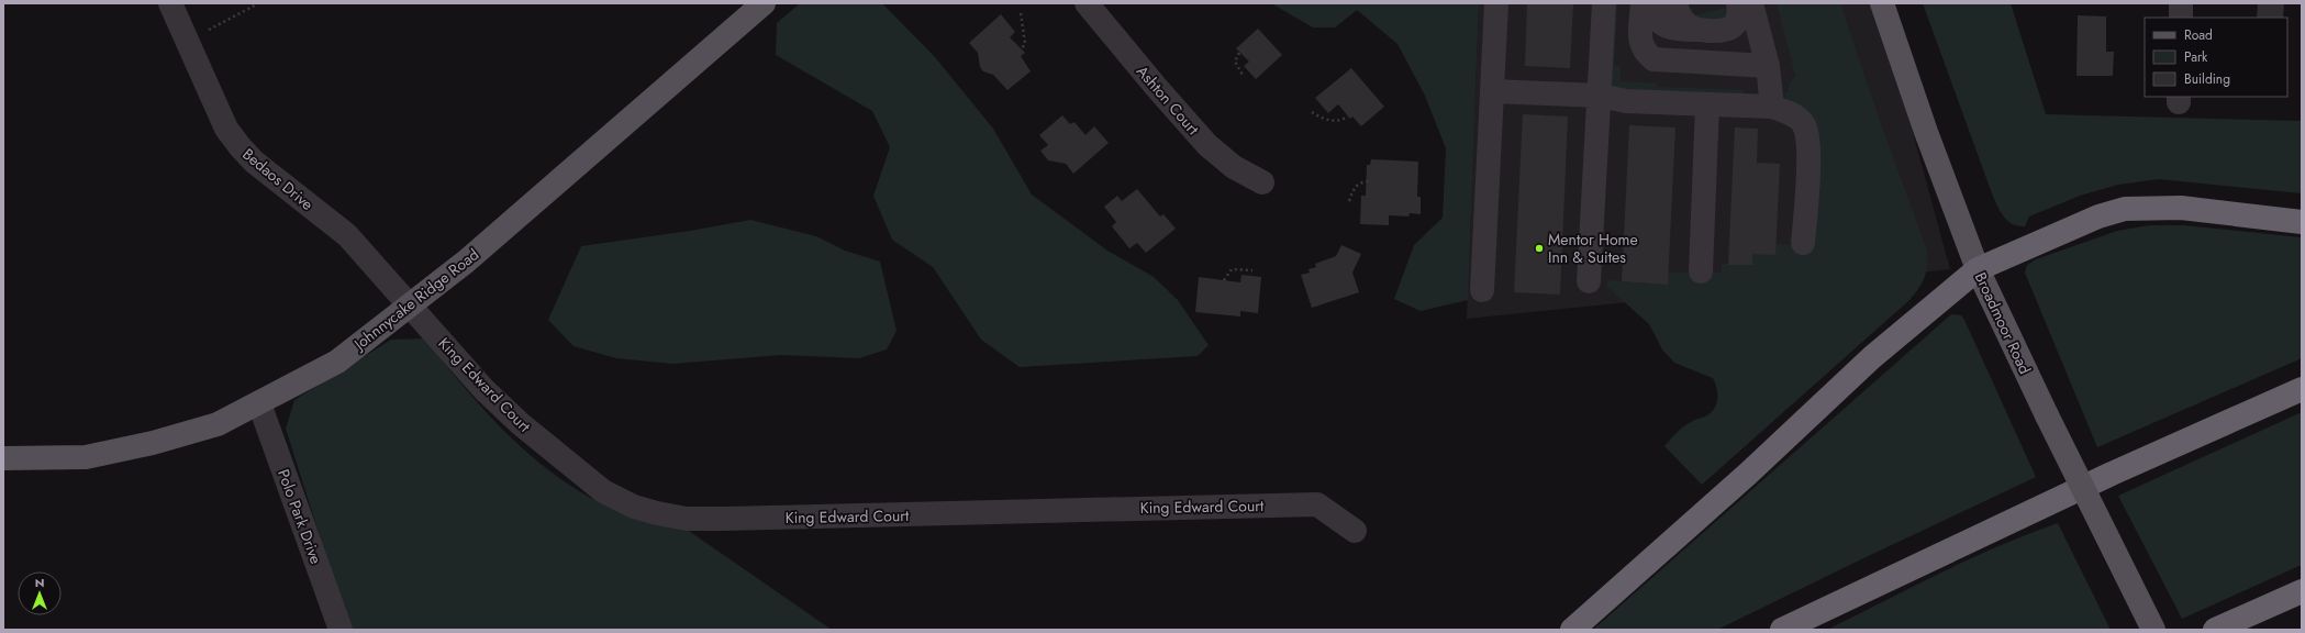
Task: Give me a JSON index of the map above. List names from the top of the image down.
{
  "streets": {
    "main road": ["Johnnycake Ridge Road", "Broadmoor Road"],
    "street": [
      "Ashton Court",
      "Bedaos Drive",
      "King Edward Court",
      "Polo Park Drive"
    ]
  },
  "crossings": [
    ["Bedaos Drive", "Johnnycake Ridge Road"],
    ["Bedaos Drive", "King Edward Court"],
    ["Johnnycake Ridge Road", "King Edward Court"],
    ["Johnnycake Ridge Road", "Polo Park Drive"]
  ],
  "places": ["Mentor Home Inn & Suites"],
  "legend": ["Road", "Park", "Building"],
  "north": "top"
}
